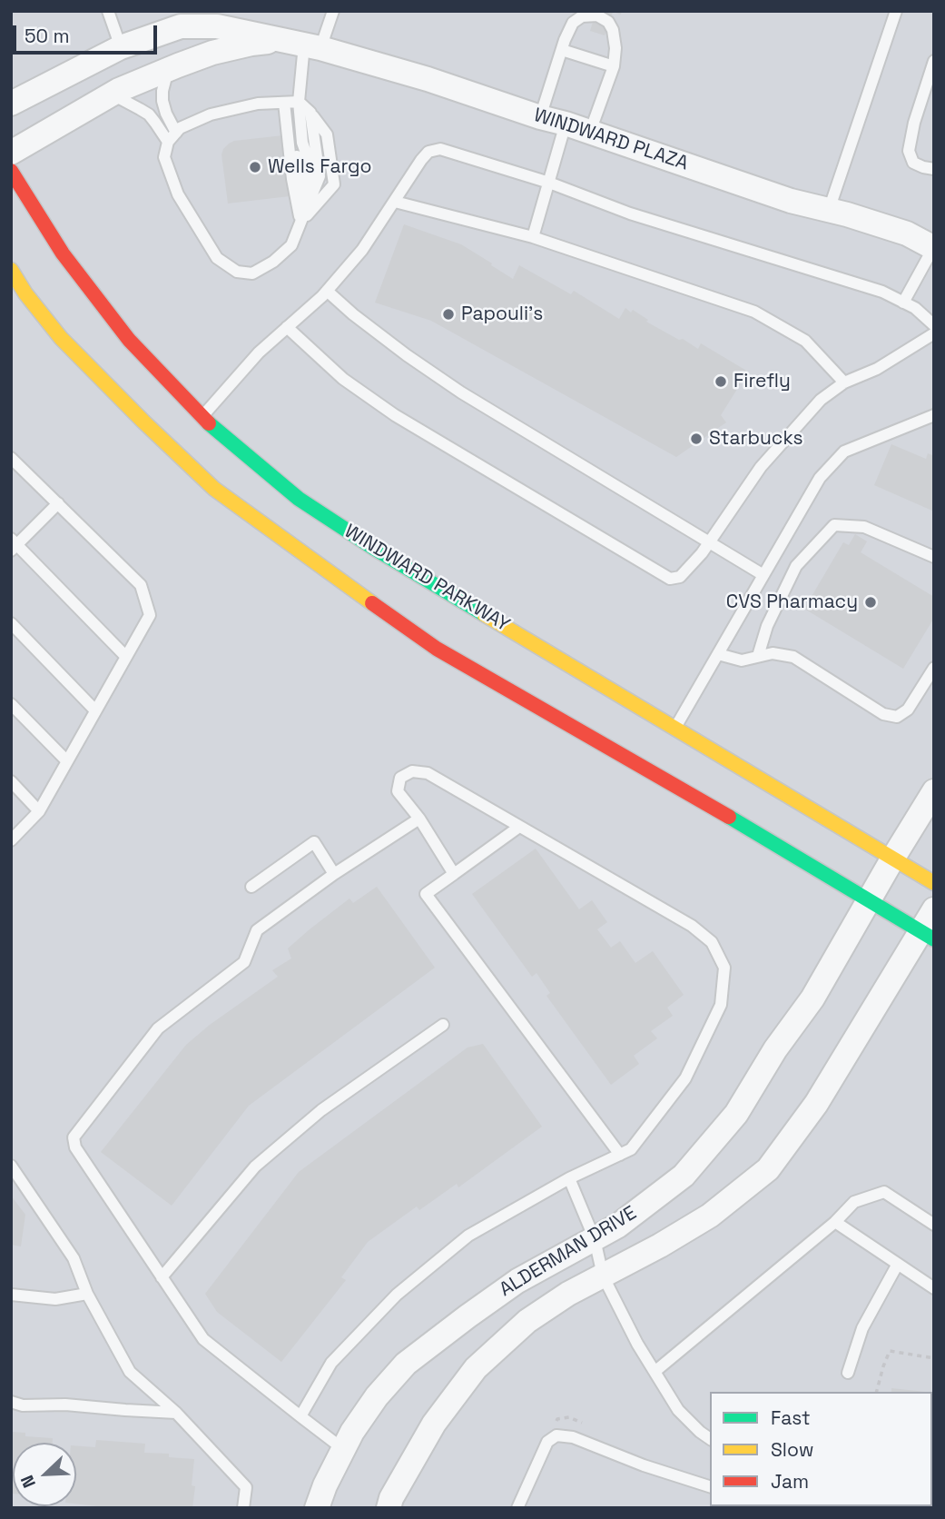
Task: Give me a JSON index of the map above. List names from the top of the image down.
{
  "streets": {
    "main road": ["WINDWARD PARKWAY"],
    "street": ["WINDWARD PLAZA", "ALDERMAN DRIVE"]
  },
  "crossings": [
    ["WINDWARD PARKWAY", "ALDERMAN DRIVE"]
  ],
  "places": [
    "Wells Fargo",
    "Papouli's",
    "Firefly",
    "Starbucks",
    "CVS Pharmacy"
  ],
  "legend": ["Fast", "Slow", "Jam"],
  "scale_bar": "50 m",
  "north": "bottom left"
}
